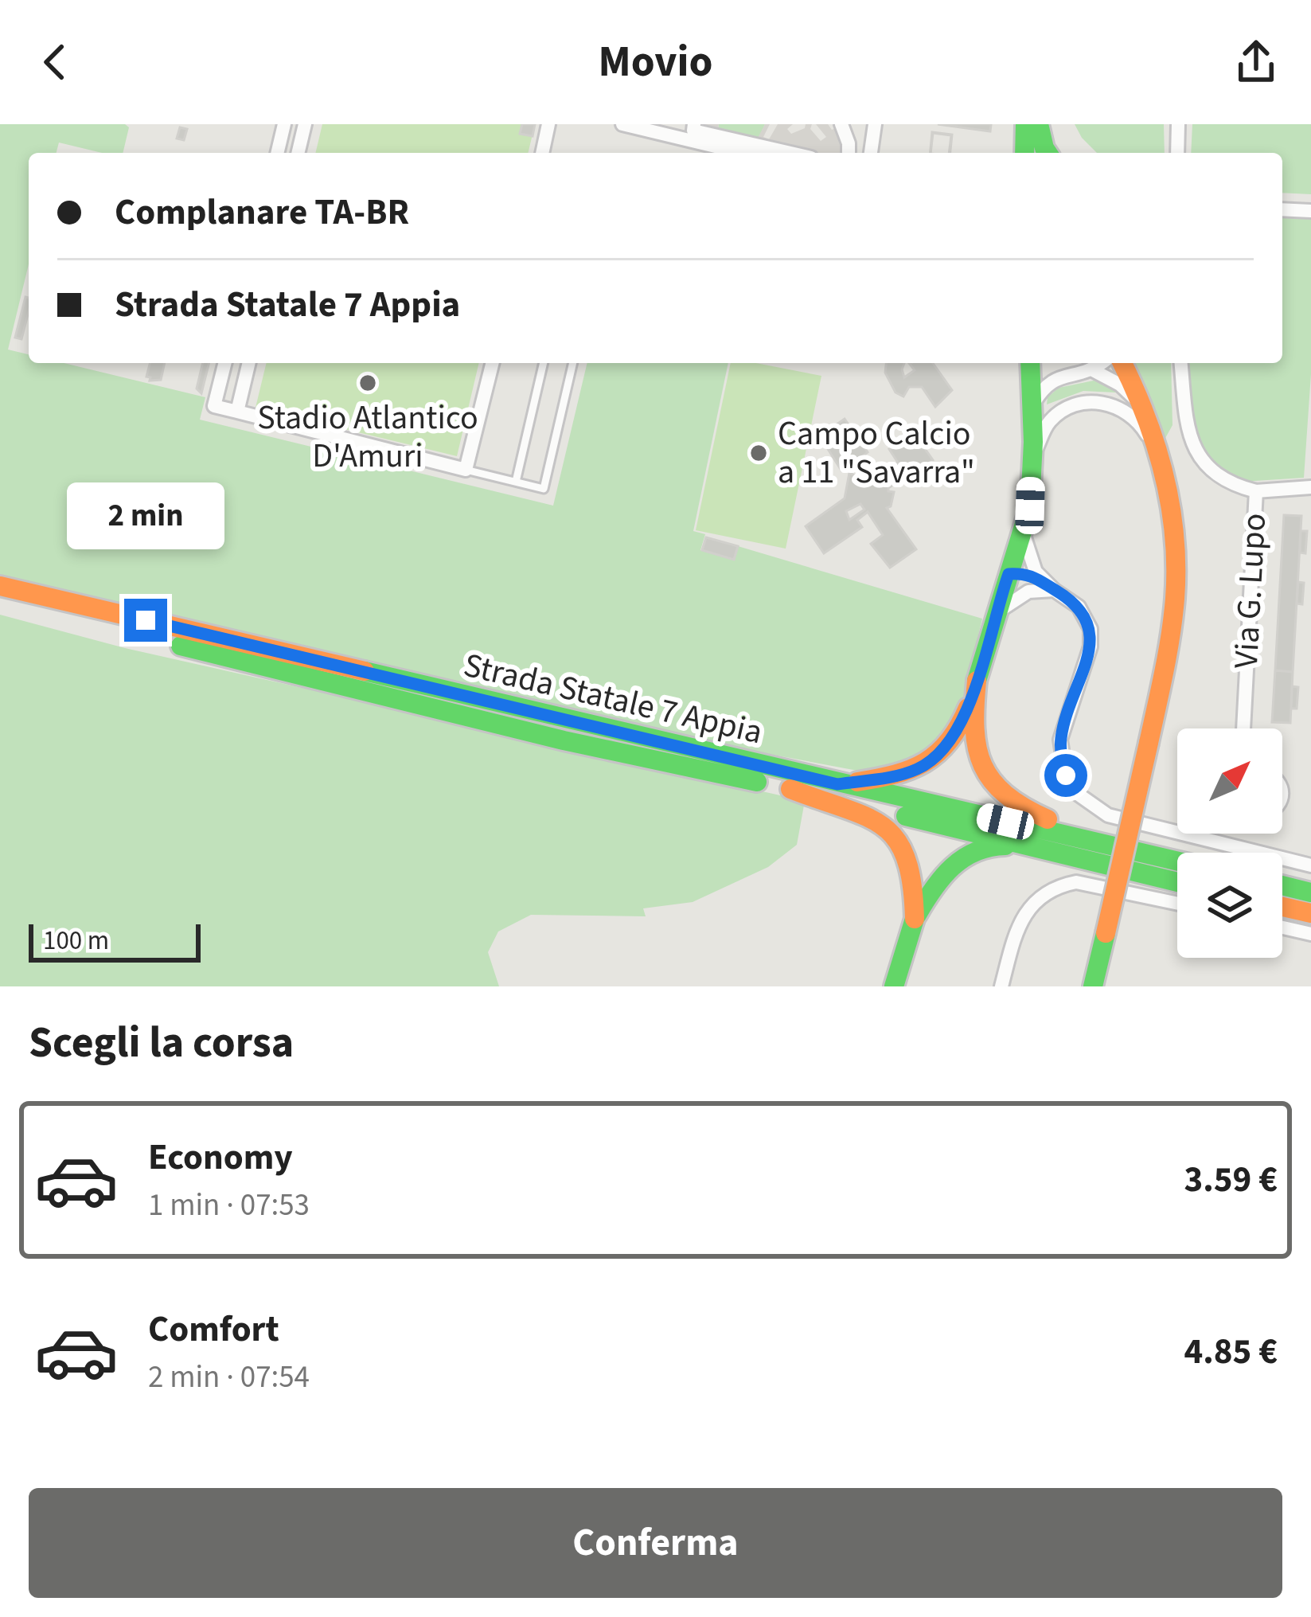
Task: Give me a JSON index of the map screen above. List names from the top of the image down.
{
  "streets": {
    "main road": ["Strada Statale 7 Appia"],
    "street": ["Via G. Lupo"]
  },
  "places": ["Stadio Atlantico D'Amuri", "Campo Calcio a 11 \"Savarra\""],
  "scale_bar": "100 m",
  "north": "top right",
  "page": {
    "header": "Movio",
    "banner": ["Complanare TA-BR", "Strada Statale 7 Appia"],
    "bubble": "2 min",
    "scale": "100 m",
    "heading": "Scegli la corsa",
    "list": [
      {
        "name": "Economy",
        "note": "1 min · 07:53",
        "value": "3.59 €"
      },
      {
        "name": "Comfort",
        "note": "2 min · 07:54",
        "value": "4.85 €"
      }
    ],
    "buttons": "Conferma"
  }
}
